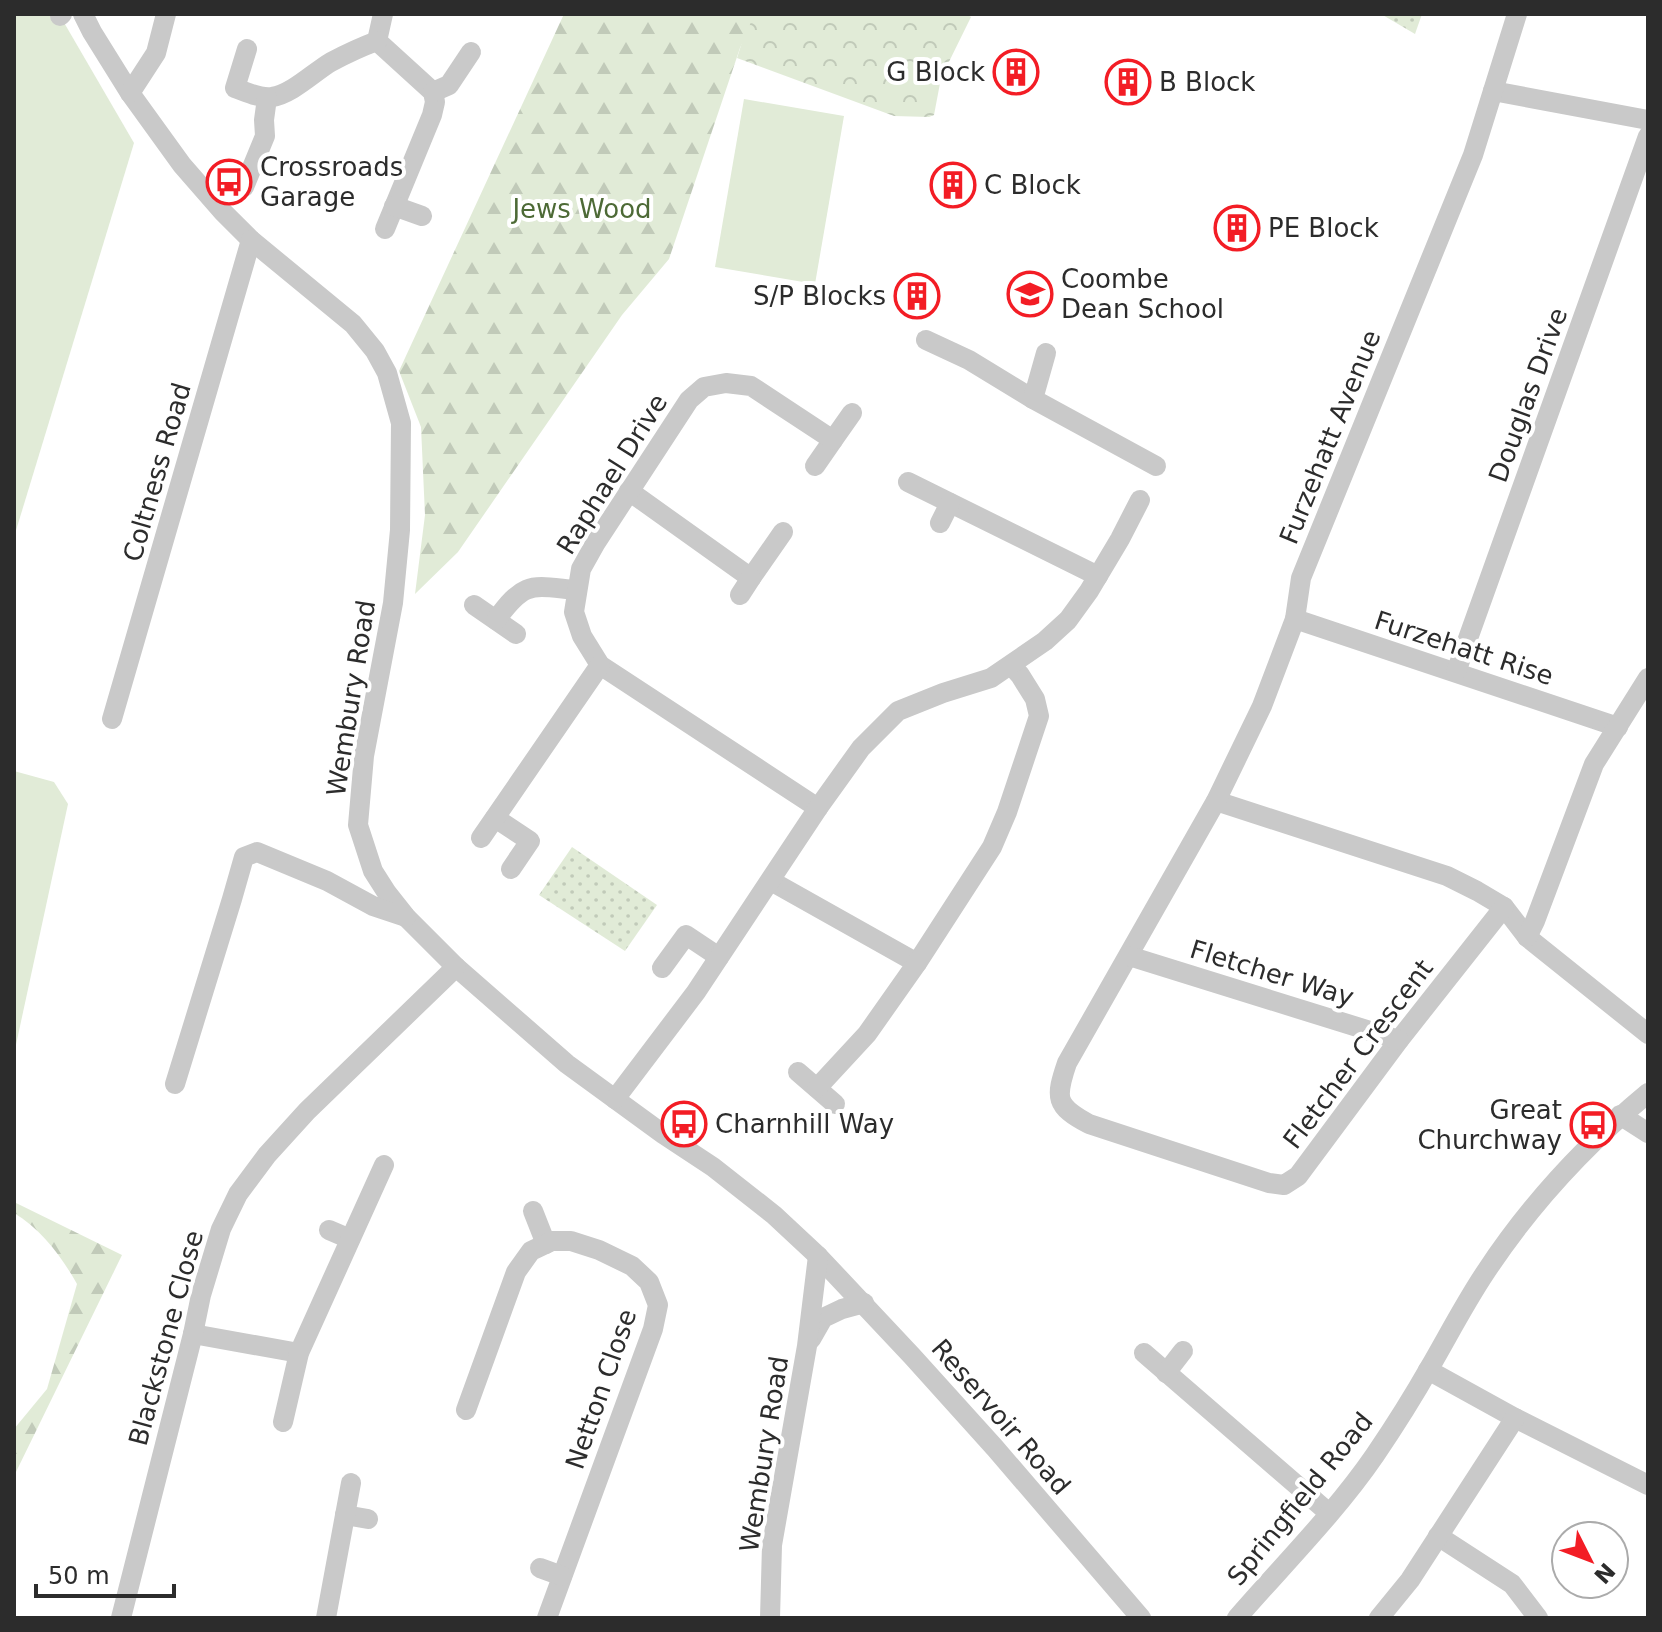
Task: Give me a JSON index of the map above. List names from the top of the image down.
{
  "streets": {
    "street": [
      "Douglas Drive",
      "Furzehatt Avenue",
      "Coltness Road",
      "Raphael Drive",
      "Furzehatt Rise",
      "Wembury Road",
      "Fletcher Way",
      "Fletcher Crescent",
      "Blackstone Close",
      "Netton Close",
      "Reservoir Road",
      "Springfield Road"
    ]
  },
  "crossings": [
    ["Douglas Drive", "Furzehatt Rise"],
    ["Furzehatt Avenue", "Furzehatt Rise"],
    ["Furzehatt Avenue", "Fletcher Crescent"],
    ["Coltness Road", "Wembury Road"],
    ["Wembury Road", "Blackstone Close"],
    ["Wembury Road", "Reservoir Road"],
    ["Fletcher Way", "Fletcher Crescent"]
  ],
  "parks": ["Jews Wood"],
  "places": {
    "building": [
      "G Block",
      "B Block",
      "C Block",
      "PE Block",
      "S/P Blocks"
    ],
    "bus stop": ["Crossroads Garage", "Charnhill Way", "Great Churchway"],
    "school or university": ["Coombe Dean School"]
  },
  "scale_bar": "50 m",
  "north": "bottom right"
}
